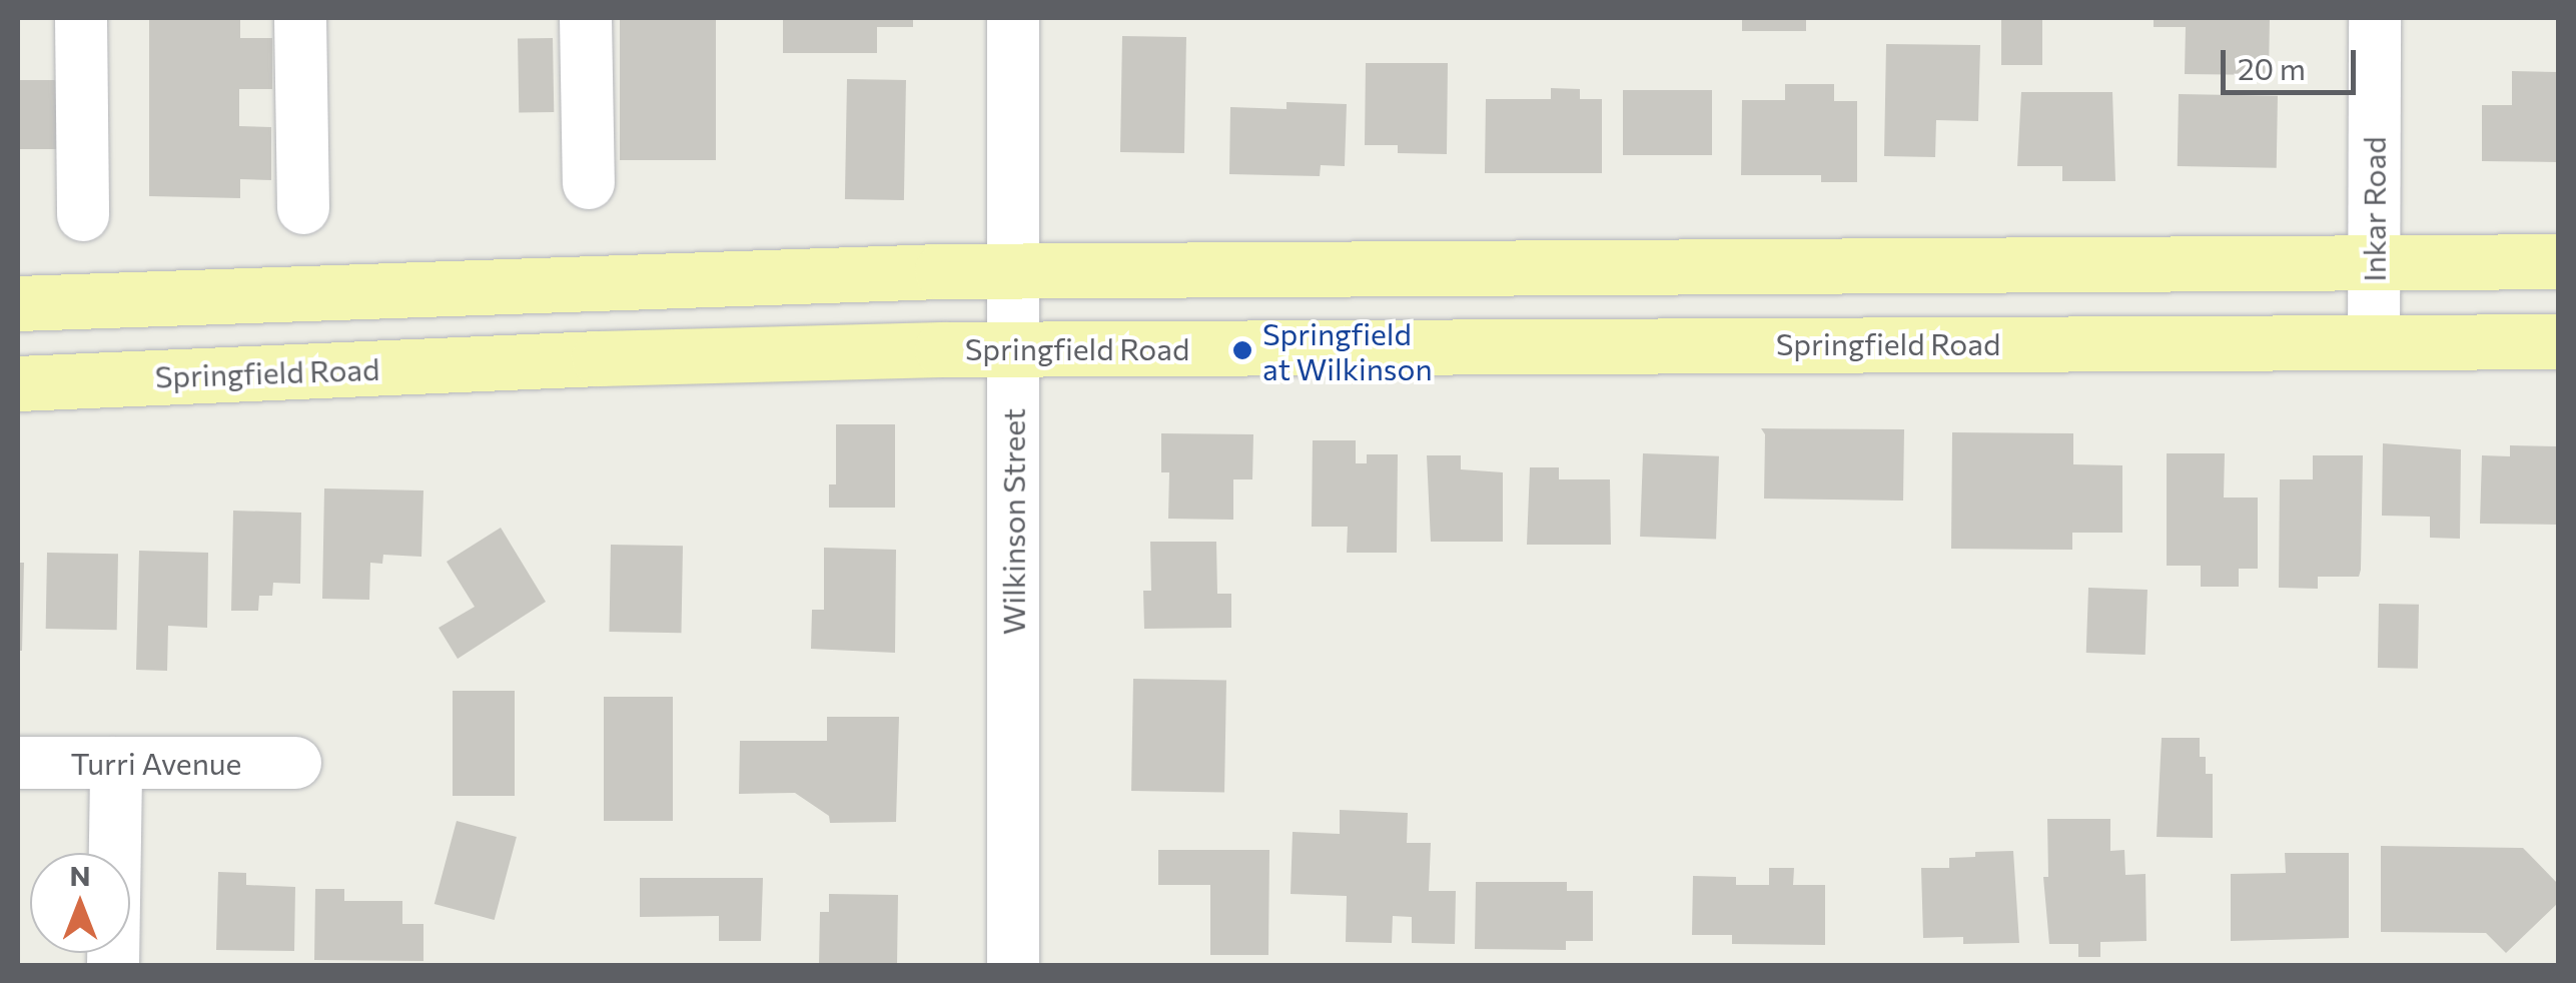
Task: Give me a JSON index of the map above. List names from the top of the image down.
{
  "streets": {
    "main road": ["Springfield Road"],
    "street": ["Inkar Road", "Wilkinson Street", "Turri Avenue"]
  },
  "crossings": [
    ["Inkar Road", "Springfield Road"],
    ["Springfield Road", "Wilkinson Street"]
  ],
  "places": ["Springfield at Wilkinson"],
  "scale_bar": "20 m",
  "north": "top"
}
